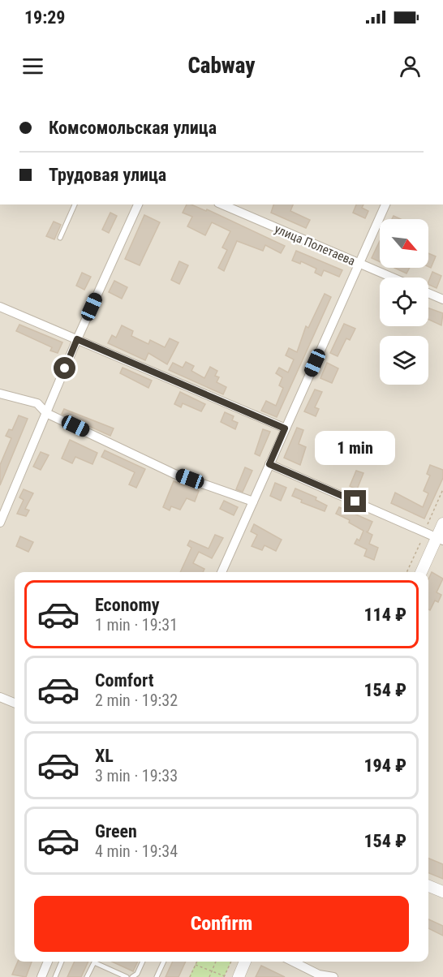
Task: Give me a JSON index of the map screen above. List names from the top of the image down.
{
  "streets": {
    "street": ["улица Полетаева"]
  },
  "north": "bottom right",
  "page": {
    "status": "19:29",
    "header": "Cabway",
    "banner": ["Комсомольская улица", "Трудовая улица"],
    "bubble": "1 min",
    "list": [
      {
        "name": "Economy",
        "note": "1 min · 19:31",
        "value": "114 ₽"
      },
      {
        "name": "Comfort",
        "note": "2 min · 19:32",
        "value": "154 ₽"
      },
      {
        "name": "XL",
        "note": "3 min · 19:33",
        "value": "194 ₽"
      },
      {
        "name": "Green",
        "note": "4 min · 19:34",
        "value": "154 ₽"
      }
    ],
    "buttons": "Confirm"
  }
}
